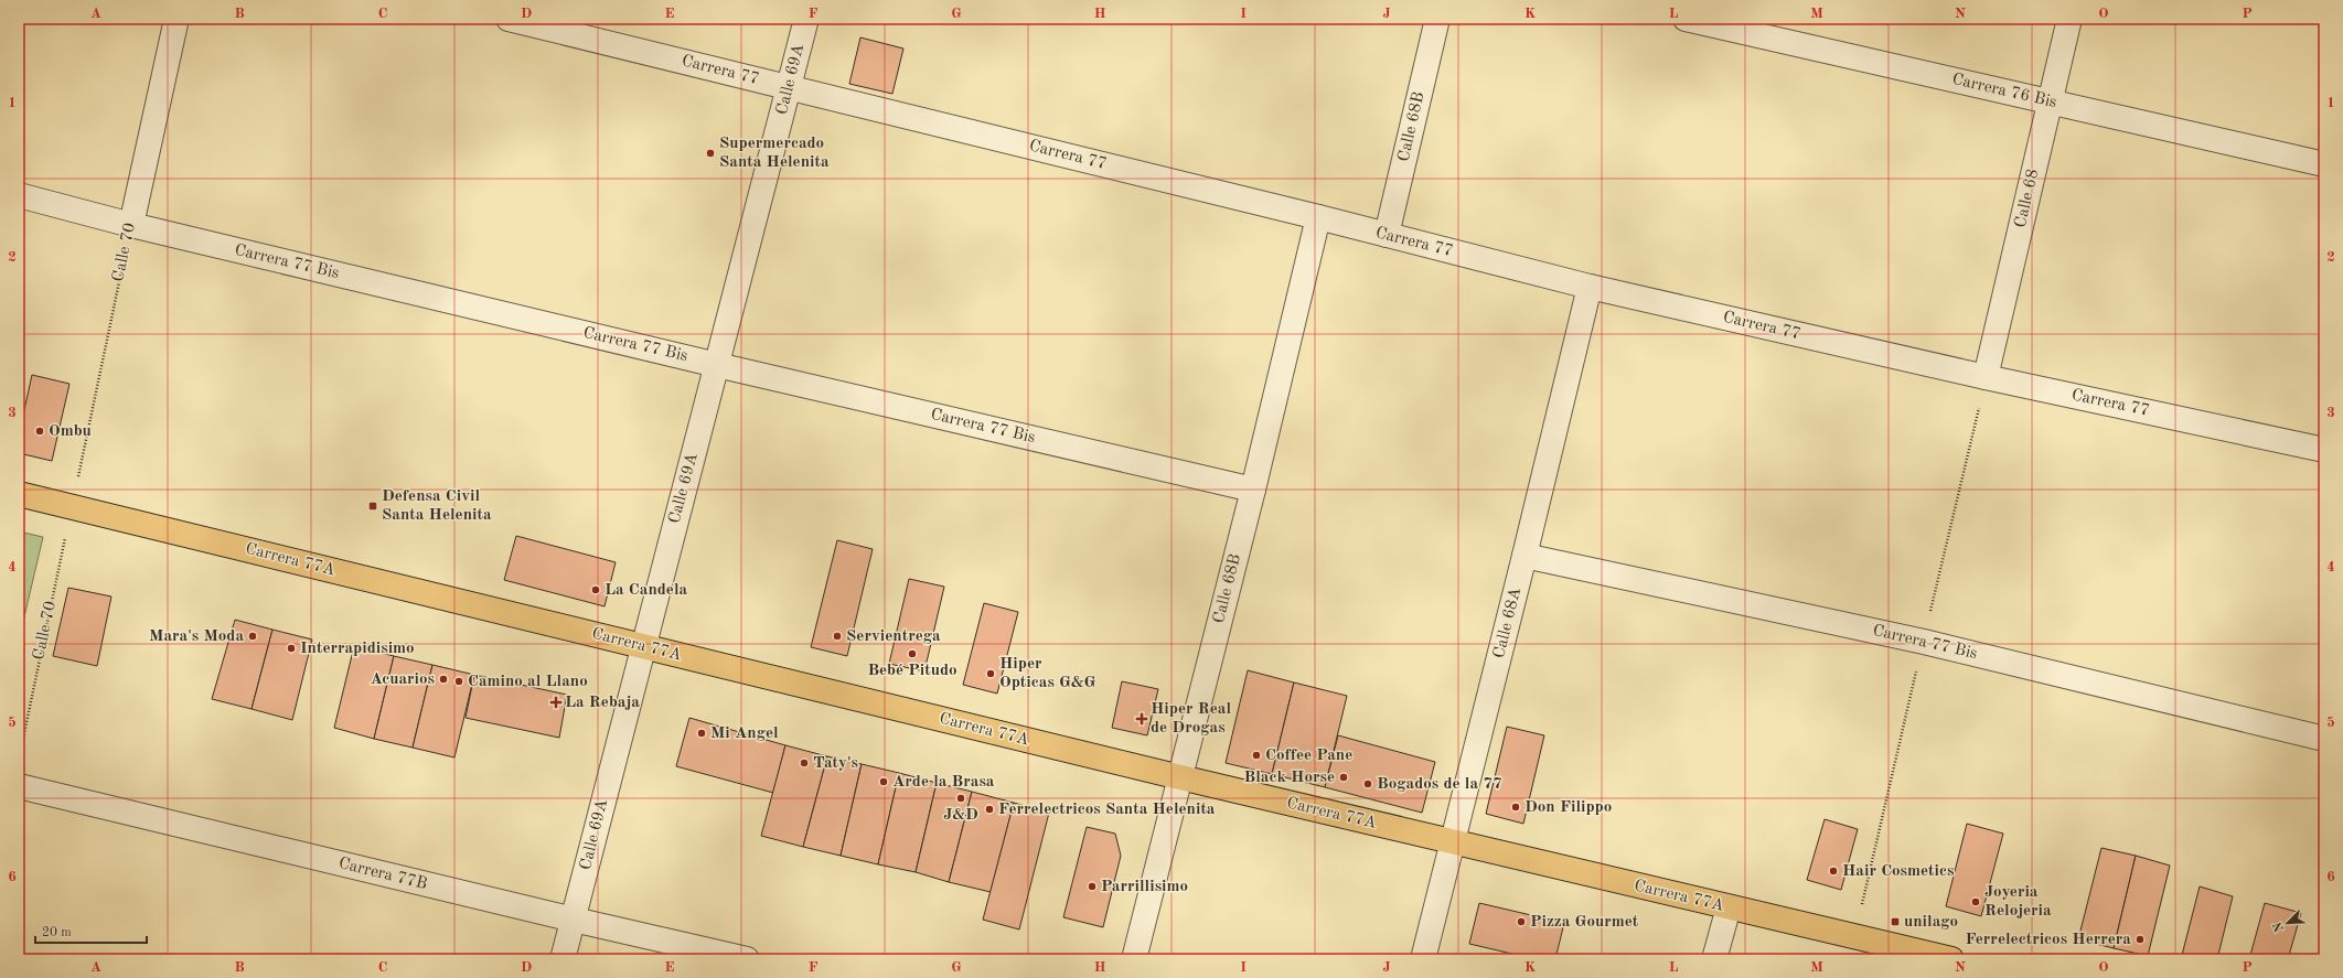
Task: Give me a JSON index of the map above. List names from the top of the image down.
{
  "streets": {
    "main road": ["Carrera 77A"],
    "street": [
      "Carrera 77",
      "Calle 69A",
      "Carrera 76 Bis",
      "Calle 68B",
      "Calle 68",
      "Calle 70",
      "Carrera 77 Bis",
      "Calle 68A",
      "Carrera 77B"
    ]
  },
  "crossings": [
    ["Carrera 77", "Calle 69A"],
    ["Carrera 77", "Calle 68B"],
    ["Carrera 77", "Calle 68"],
    ["Carrera 77", "Calle 68A"],
    ["Calle 69A", "Carrera 77 Bis"],
    ["Calle 69A", "Carrera 77A"],
    ["Calle 69A", "Carrera 77B"],
    ["Carrera 76 Bis", "Calle 68"],
    ["Calle 68B", "Carrera 77 Bis"],
    ["Calle 68B", "Carrera 77A"],
    ["Calle 70", "Carrera 77 Bis"],
    ["Carrera 77 Bis", "Calle 68A"],
    ["Carrera 77A", "Calle 68A"]
  ],
  "places": {
    "other": [
      "Supermercado Santa Helenita",
      "Ombu",
      "La Candela",
      "Mara's Moda",
      "Servientrega",
      "Interrapidisimo",
      "Bebé Pitudo",
      "Hiper Opticas G&G",
      "Acuarios",
      "Camino al Llano",
      "Mi Angel",
      "Coffee Pane",
      "Taty's",
      "Black Horse",
      "Arde la Brasa",
      "Bogados de la 77",
      "J&D",
      "Don Filippo",
      "Ferrelectricos Santa Helenita",
      "Hair Cosmetics",
      "Parrillisimo",
      "Joyeria Relojeria",
      "Pizza Gourmet",
      "Ferrelectricos Herrera"
    ],
    "transit": ["Defensa Civil Santa Helenita", "unilago"],
    "health": ["La Rebaja", "Hiper Real de Drogas"]
  },
  "scale_bar": "20 m",
  "north": "bottom left",
  "grid": {
    "columns": [
      "A",
      "B",
      "C",
      "D",
      "E",
      "F",
      "G",
      "H",
      "I",
      "J",
      "K",
      "L",
      "M",
      "N",
      "O",
      "P"
    ],
    "rows": [
      "1",
      "2",
      "3",
      "4",
      "5",
      "6"
    ]
  }
}
